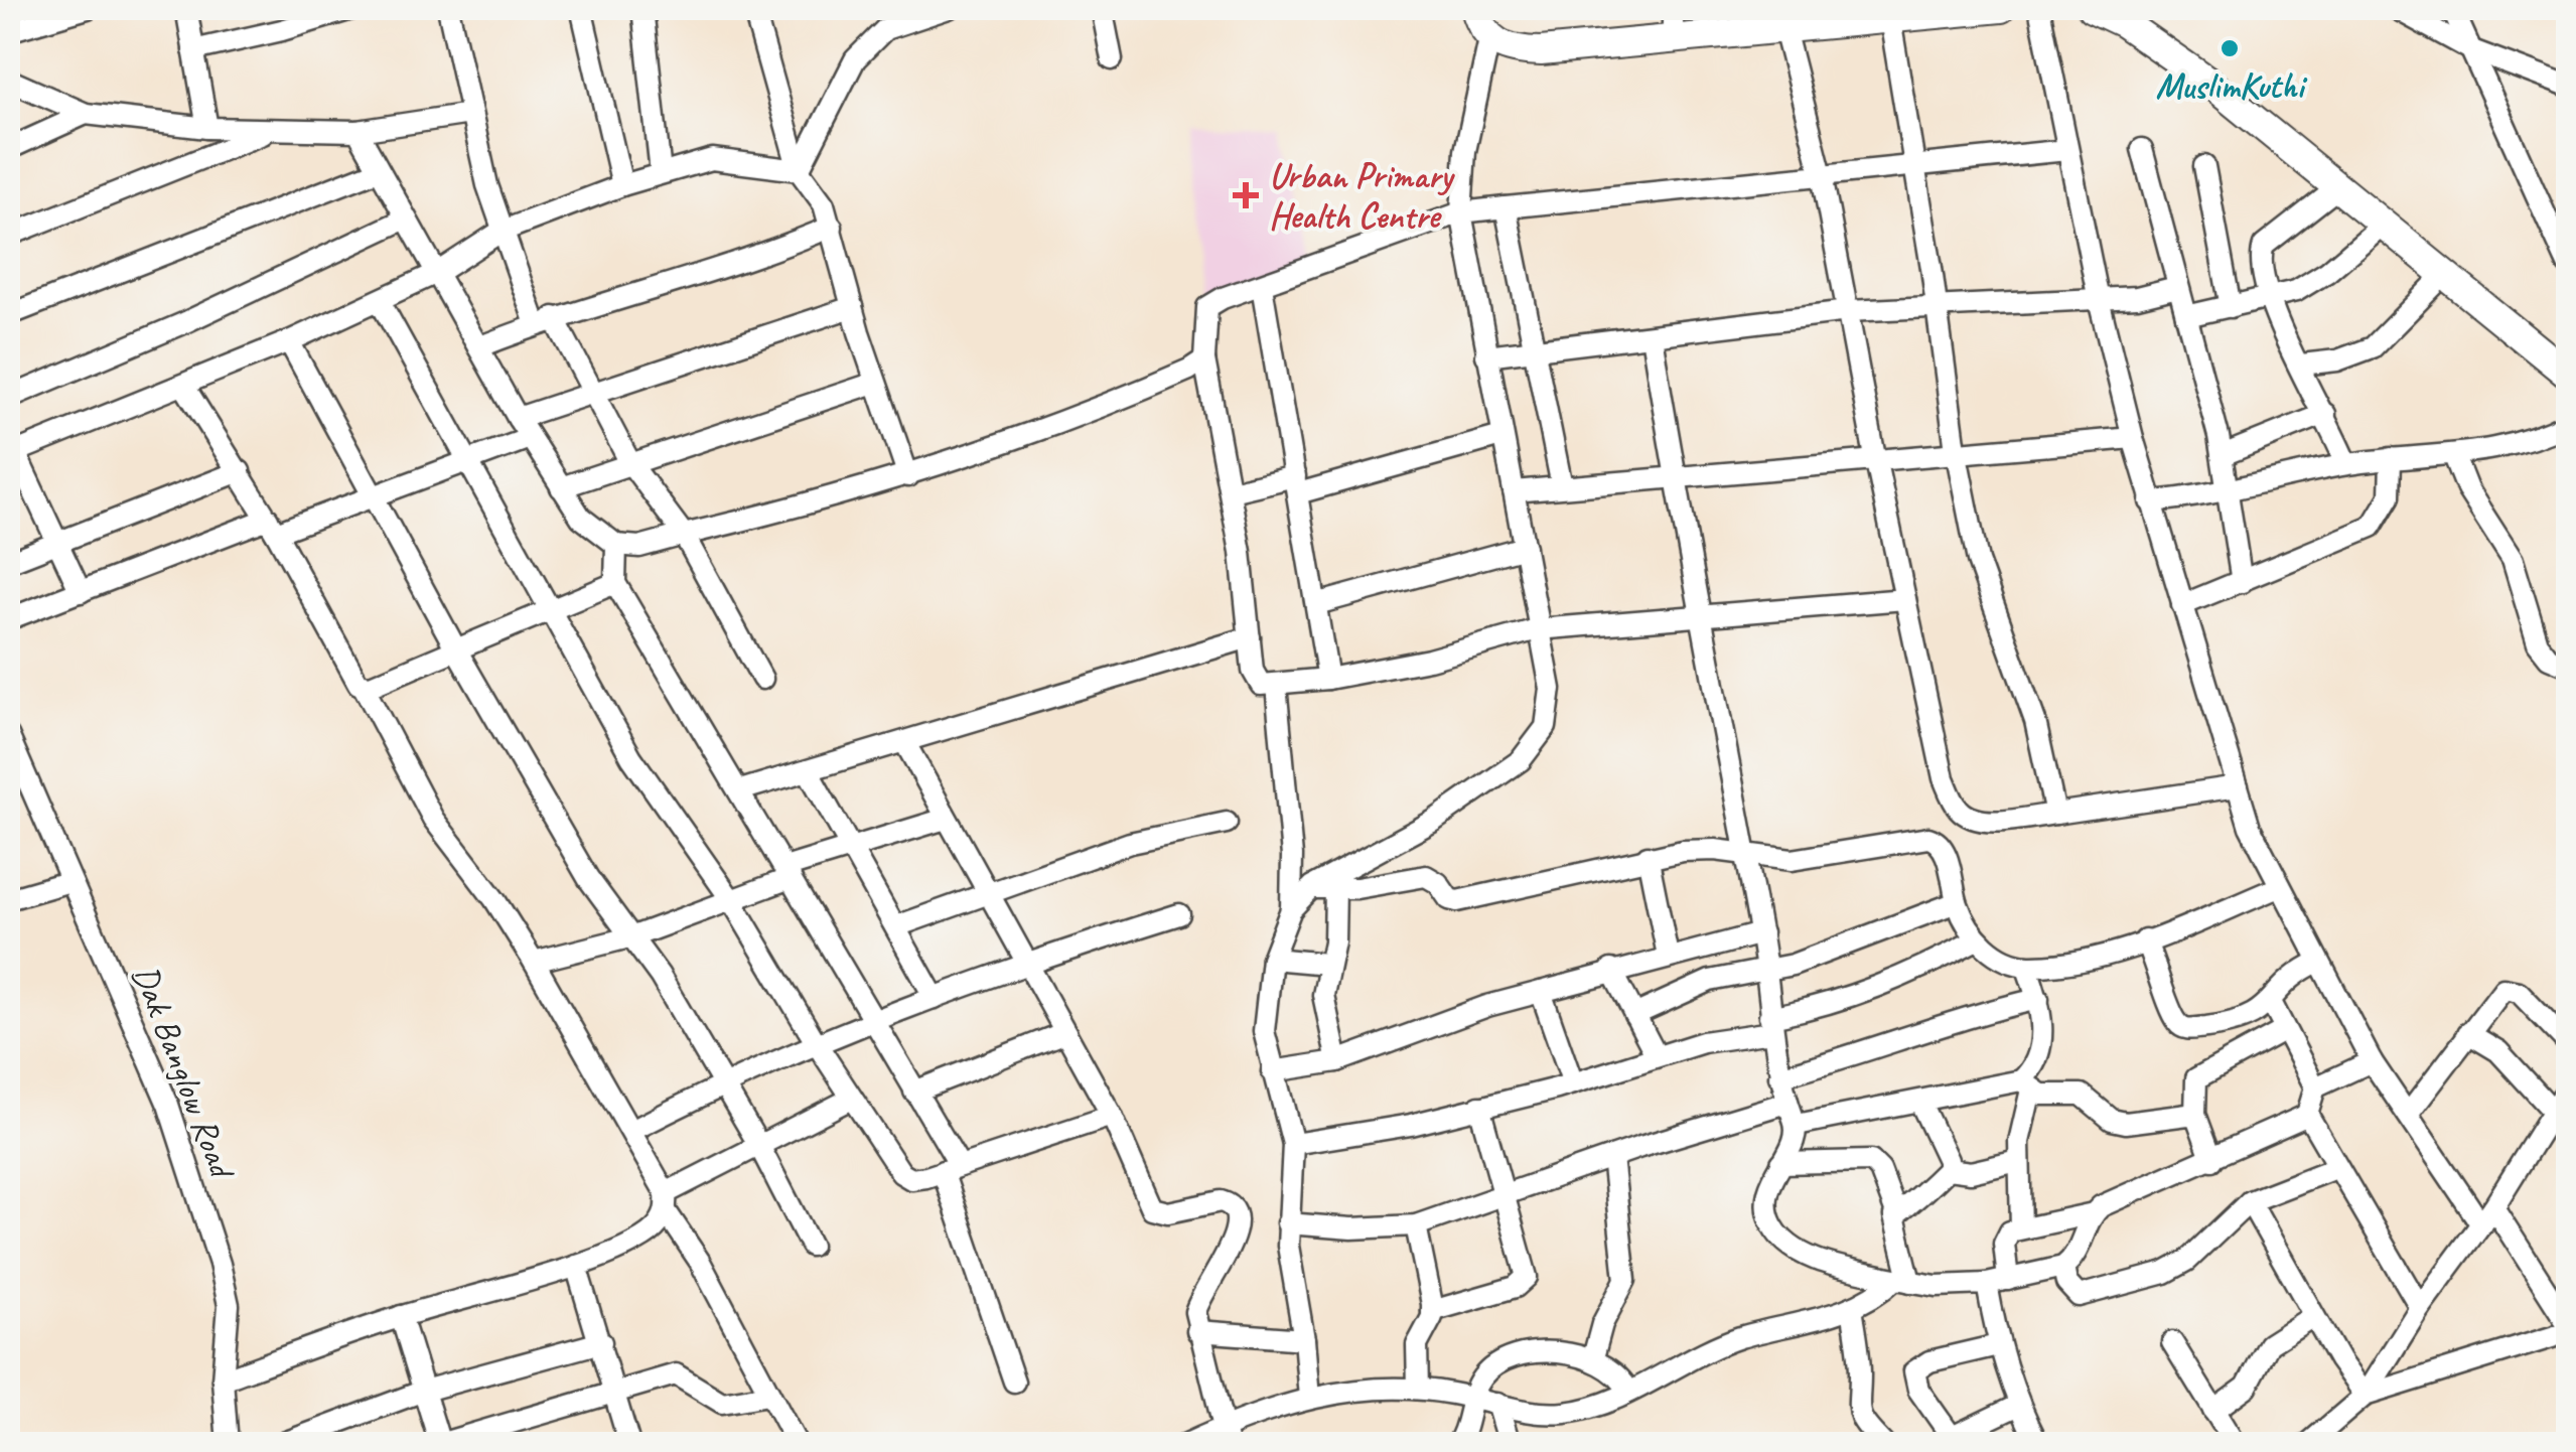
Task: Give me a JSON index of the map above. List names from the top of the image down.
{
  "streets": {
    "street": ["Dak Banglow Road"]
  },
  "places": {
    "other": ["MuslimKuthi"],
    "health": ["Urban Primary Health Centre"]
  }
}
